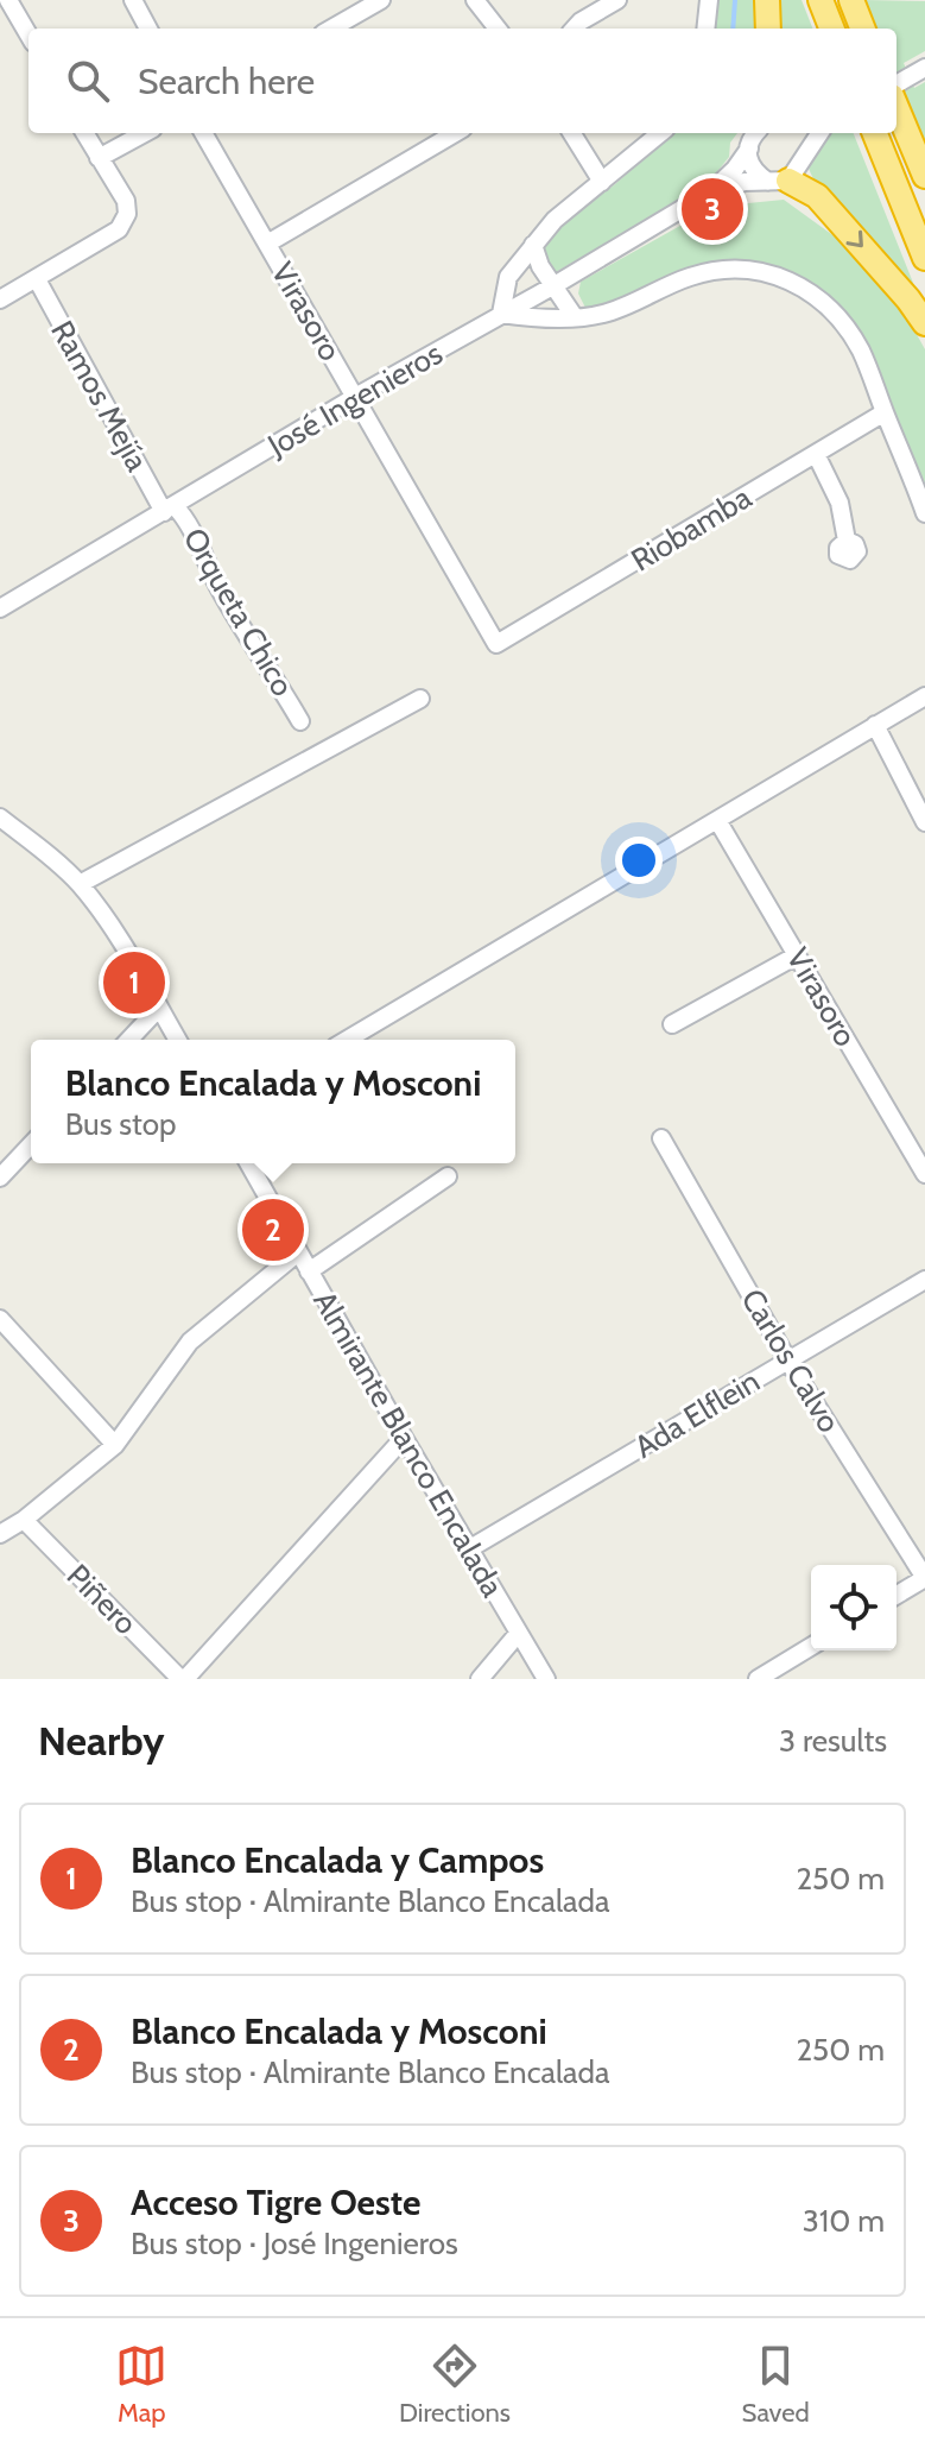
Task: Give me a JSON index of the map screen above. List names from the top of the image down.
{
  "streets": {
    "street": [
      "Virasoro",
      "Ramos Mejía",
      "José Ingenieros",
      "Riobamba",
      "Orqueta Chico",
      "Carlos Calvo",
      "Ada Elflein",
      "Almirante Blanco Encalada",
      "Piñero"
    ]
  },
  "crossings": [
    ["Virasoro", "José Ingenieros"],
    ["Virasoro", "Riobamba"],
    ["Ramos Mejía", "José Ingenieros"],
    ["Ramos Mejía", "Orqueta Chico"],
    ["José Ingenieros", "Orqueta Chico"],
    ["Carlos Calvo", "Ada Elflein"],
    ["Ada Elflein", "Almirante Blanco Encalada"]
  ],
  "page": {
    "search": "Search here",
    "pins": ["3", "1", "2"],
    "popup": ["Blanco Encalada y Mosconi", "Bus stop"],
    "heading": ["Nearby", "3 results"],
    "list": [
      {
        "mark": "1",
        "name": "Blanco Encalada y Campos",
        "note": "Bus stop · Almirante Blanco Encalada",
        "value": "250 m"
      },
      {
        "mark": "2",
        "name": "Blanco Encalada y Mosconi",
        "note": "Bus stop · Almirante Blanco Encalada",
        "value": "250 m"
      },
      {
        "mark": "3",
        "name": "Acceso Tigre Oeste",
        "note": "Bus stop · José Ingenieros",
        "value": "310 m"
      }
    ],
    "nav": ["Map", "Directions", "Saved"]
  }
}
